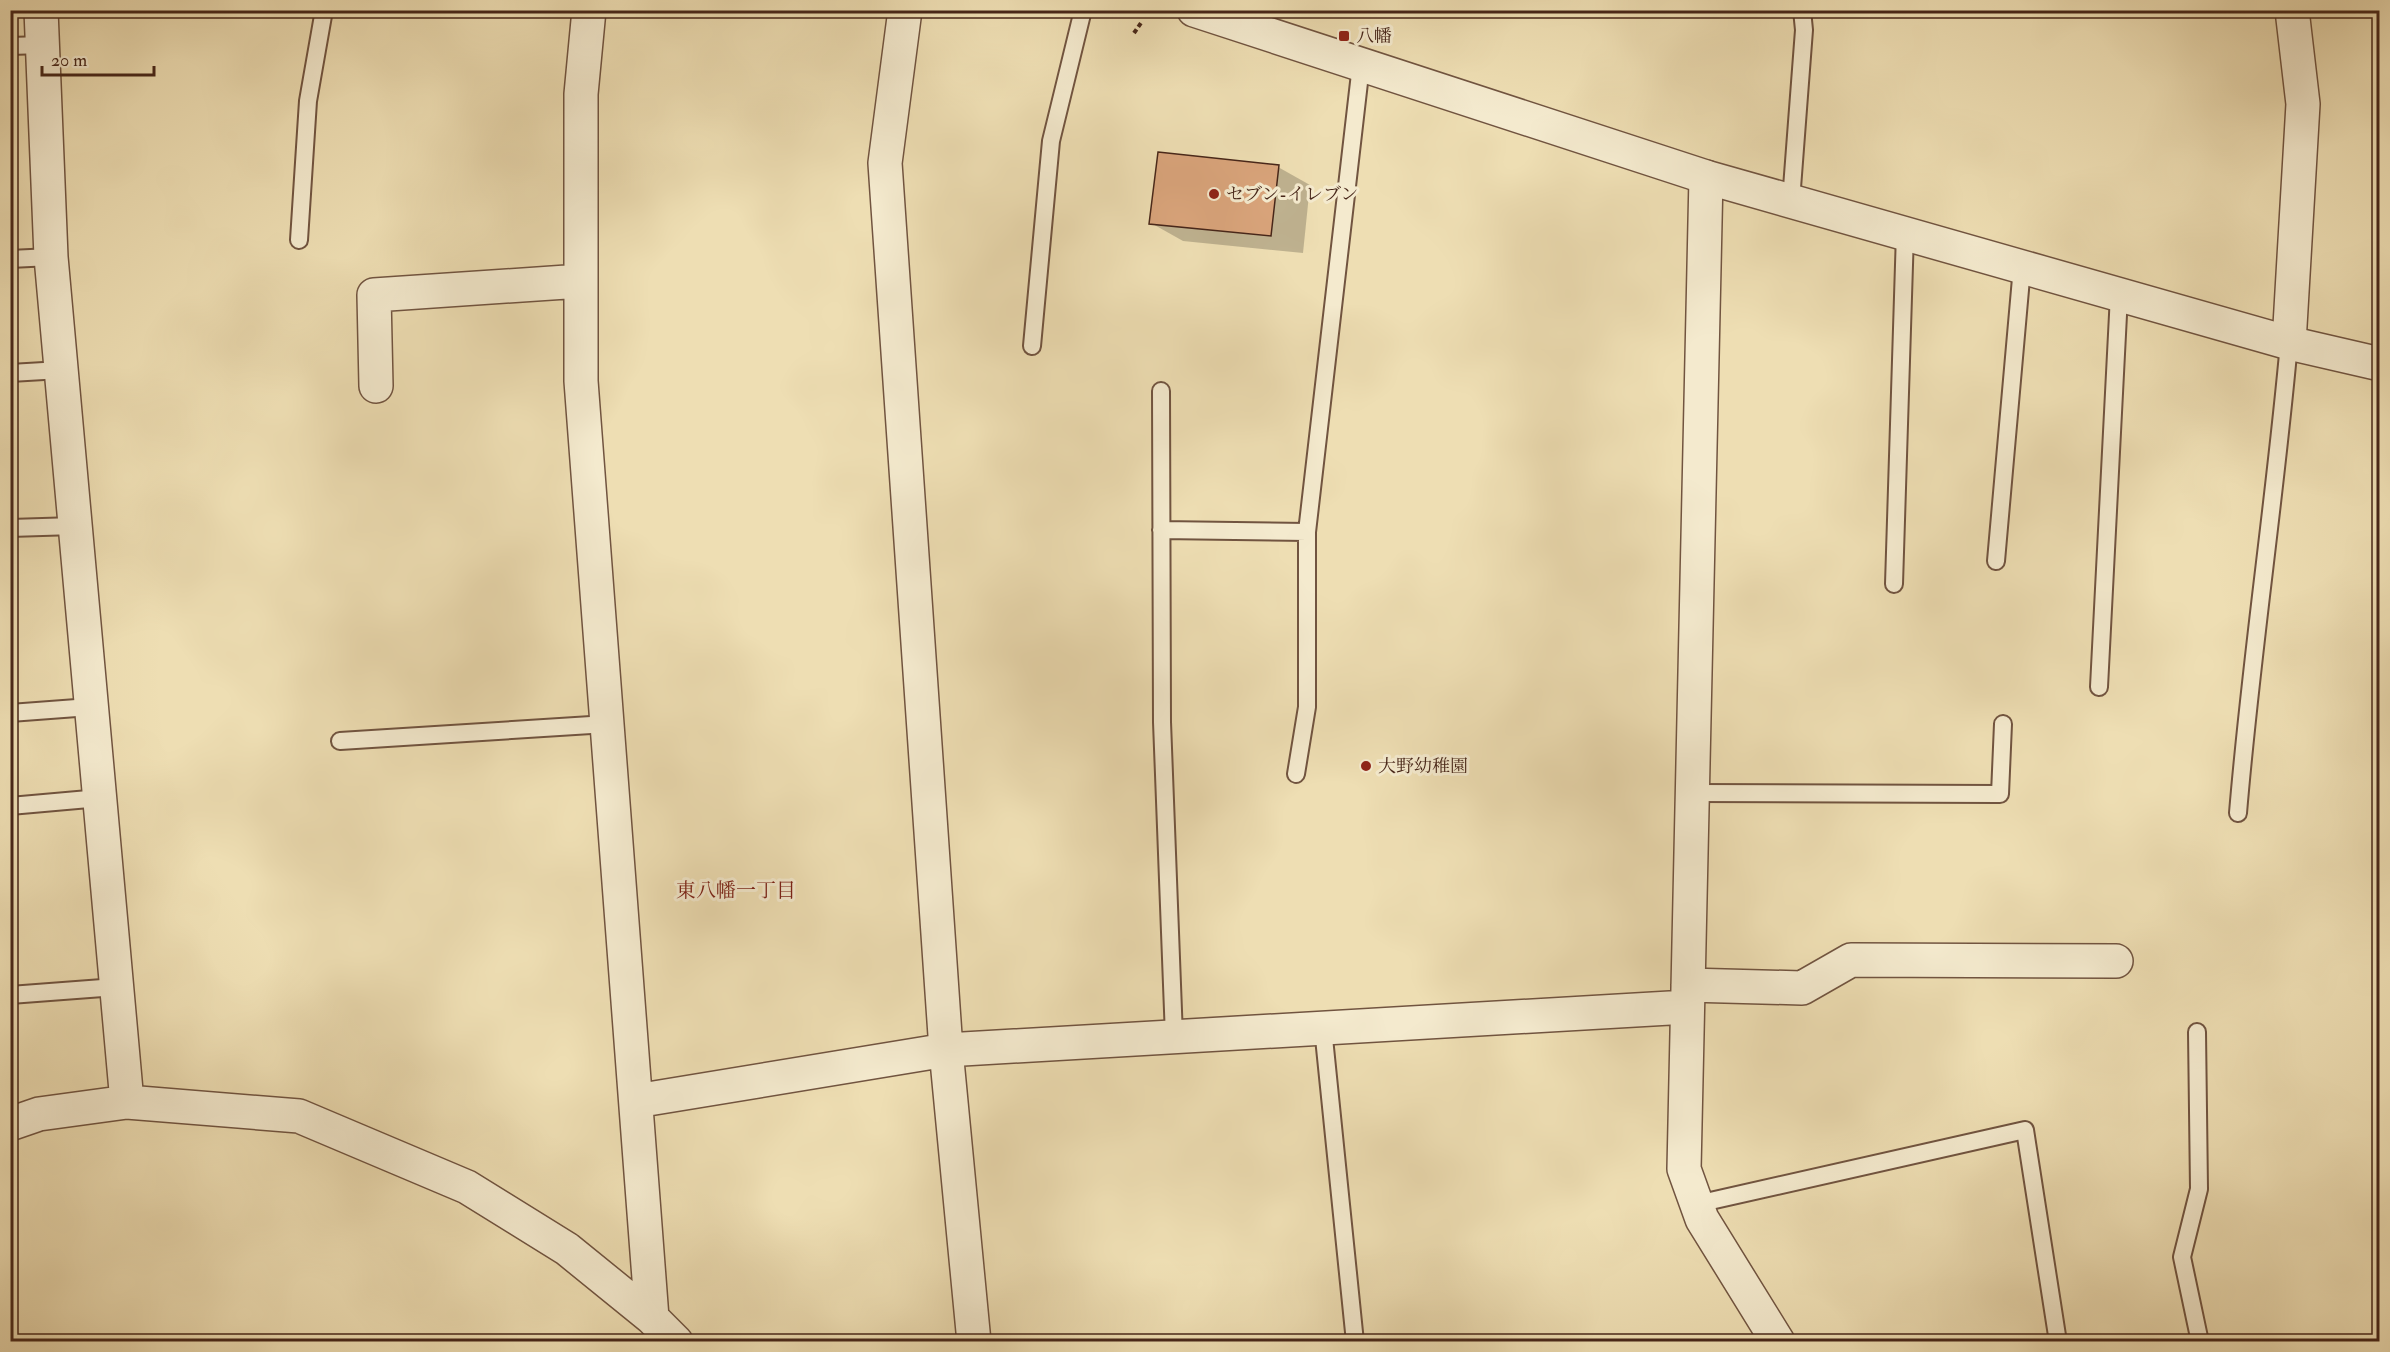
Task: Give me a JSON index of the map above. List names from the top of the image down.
{
  "districts": ["東八幡一丁目"],
  "places": {
    "transit": ["八幡"],
    "other": ["セブン-イレブン", "大野幼稚園"]
  },
  "scale_bar": "20 m"
}
